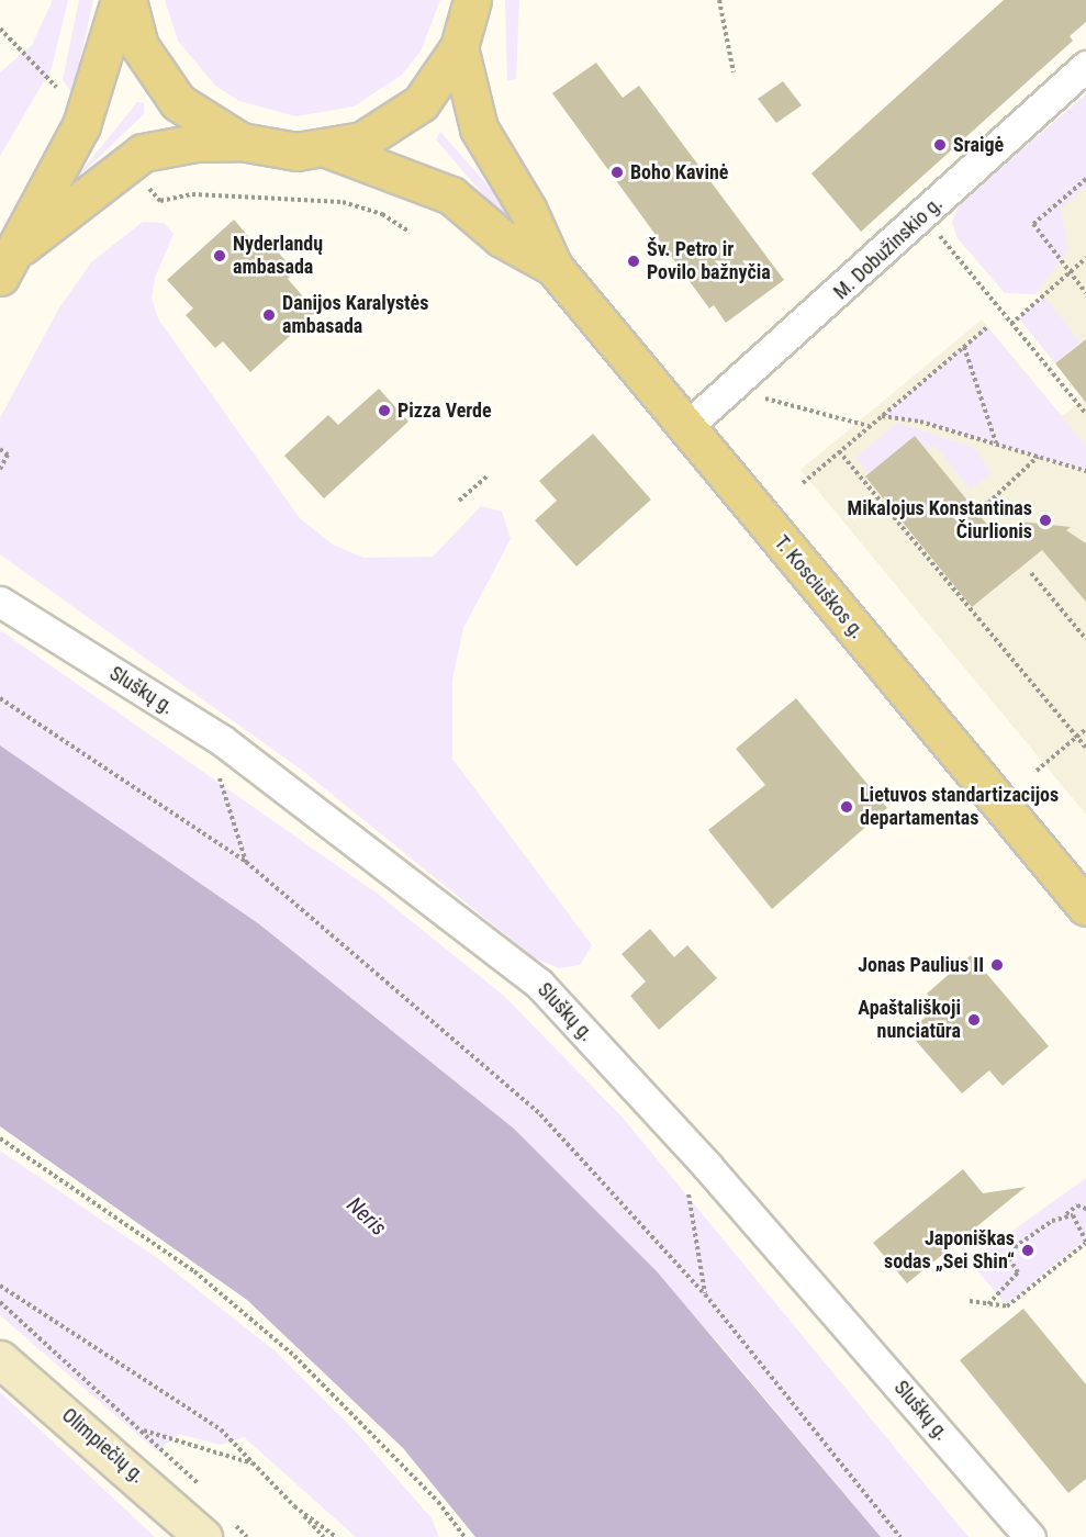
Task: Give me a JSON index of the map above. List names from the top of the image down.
{
  "streets": {
    "main road": ["T. Kosciuškos g."],
    "street": ["M. Dobužinskio g.", "Sluškų g.", "Olimpiečių g."]
  },
  "crossings": [
    ["M. Dobužinskio g.", "T. Kosciuškos g."]
  ],
  "water": ["Neris"],
  "places": [
    "Sraigė",
    "Boho Kavinė",
    "Nyderlandų ambasada",
    "Šv. Petro ir Povilo bažnyčia",
    "Danijos Karalystės ambasada",
    "Pizza Verde",
    "Mikalojus Konstantinas Čiurlionis",
    "Lietuvos standartizacijos departamentas",
    "Jonas Paulius II",
    "Apaštališkoji nunciatūra",
    "Japoniškas sodas „Sei Shin“"
  ]
}
